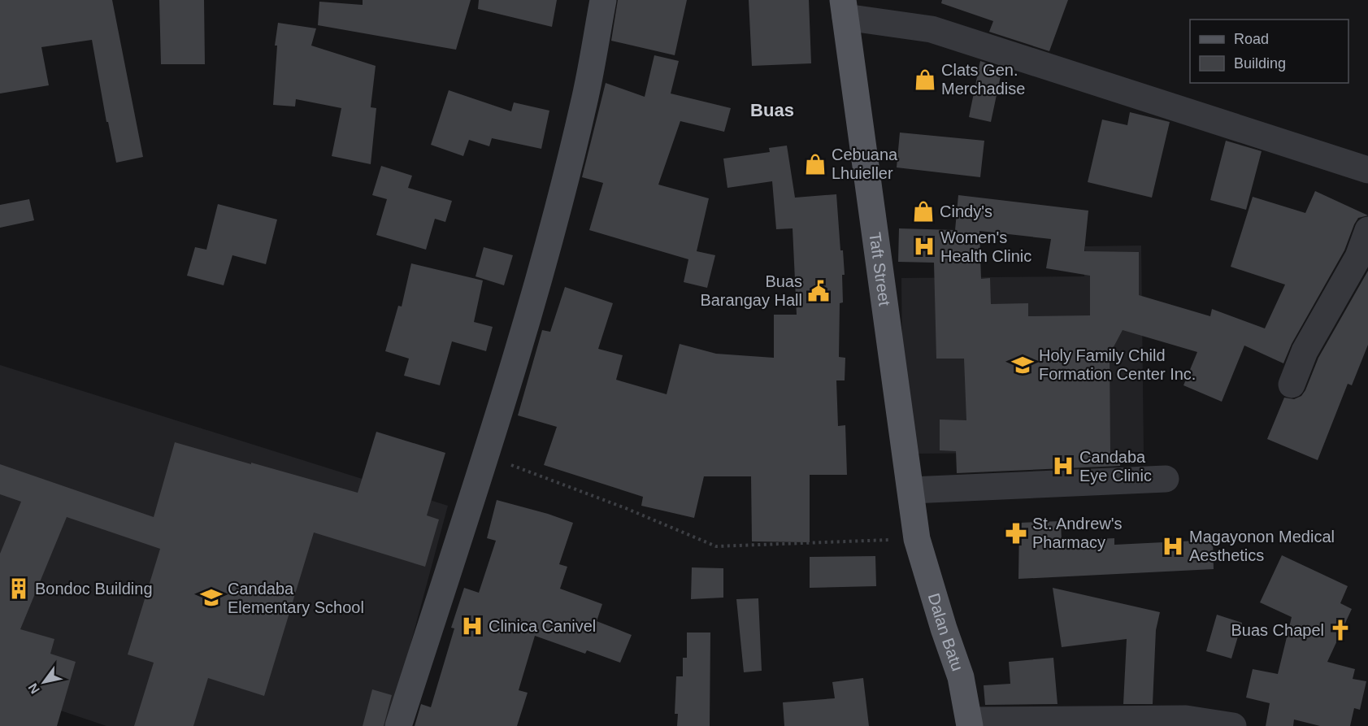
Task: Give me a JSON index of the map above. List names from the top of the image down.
{
  "streets": {
    "main road": ["Taft Street", "Dalan Batu"]
  },
  "crossings": [
    ["Taft Street", "Dalan Batu"]
  ],
  "districts": ["Buas"],
  "places": {
    "shop": ["Clats Gen. Merchadise", "Cebuana Lhuieller", "Cindy's"],
    "hospital": [
      "Women's Health Clinic",
      "Candaba Eye Clinic",
      "Magayonon Medical Aesthetics",
      "Clinica Canivel"
    ],
    "public building": ["Buas Barangay Hall"],
    "school or university": ["Holy Family Child Formation Center Inc.", "Candaba Elementary School"],
    "pharmacy": ["St. Andrew's Pharmacy"],
    "building": ["Bondoc Building"],
    "church": ["Buas Chapel"]
  },
  "legend": ["Road", "Building"],
  "north": "bottom left"
}
